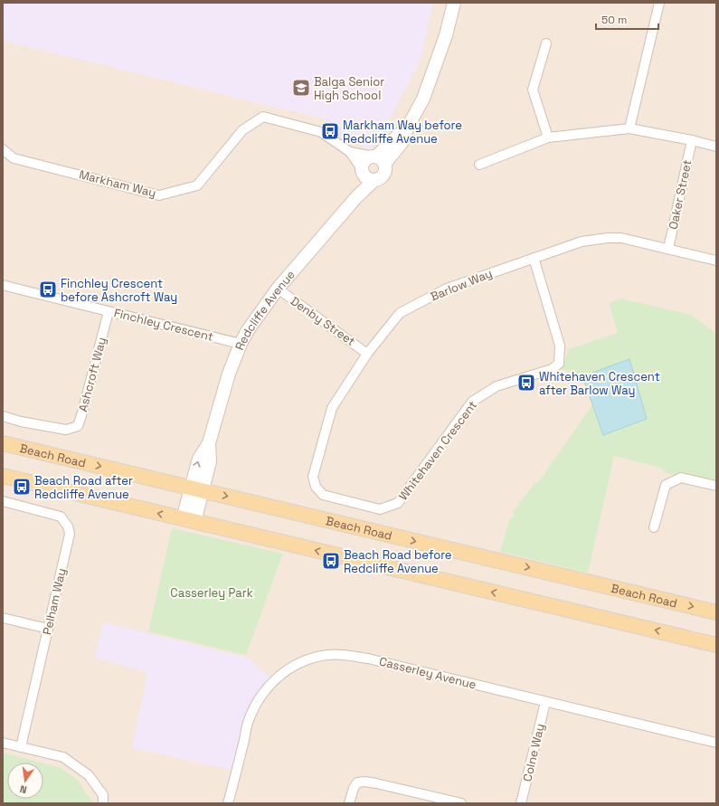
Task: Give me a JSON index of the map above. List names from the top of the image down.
{
  "streets": {
    "main road": ["Beach Road"],
    "street": [
      "Markham Way",
      "Oaker Street",
      "Barlow Way",
      "Redcliffe Avenue",
      "Denby Street",
      "Finchley Crescent",
      "Ashcroft Way",
      "Whitehaven Crescent",
      "Pelham Way",
      "Casserley Avenue",
      "Colne Way"
    ]
  },
  "crossings": [
    ["Markham Way", "Redcliffe Avenue"],
    ["Oaker Street", "Barlow Way"],
    ["Barlow Way", "Denby Street"],
    ["Barlow Way", "Whitehaven Crescent"],
    ["Redcliffe Avenue", "Denby Street"],
    ["Redcliffe Avenue", "Finchley Crescent"],
    ["Redcliffe Avenue", "Beach Road"],
    ["Finchley Crescent", "Ashcroft Way"],
    ["Casserley Avenue", "Colne Way"]
  ],
  "parks": ["Casserley Park"],
  "places": {
    "school or university": ["Balga Senior High School"],
    "bus stop": [
      "Markham Way before Redcliffe Avenue",
      "Finchley Crescent before Ashcroft Way",
      "Whitehaven Crescent after Barlow Way",
      "Beach Road after Redcliffe Avenue",
      "Beach Road before Redcliffe Avenue"
    ]
  },
  "scale_bar": "50 m",
  "north": "bottom"
}
